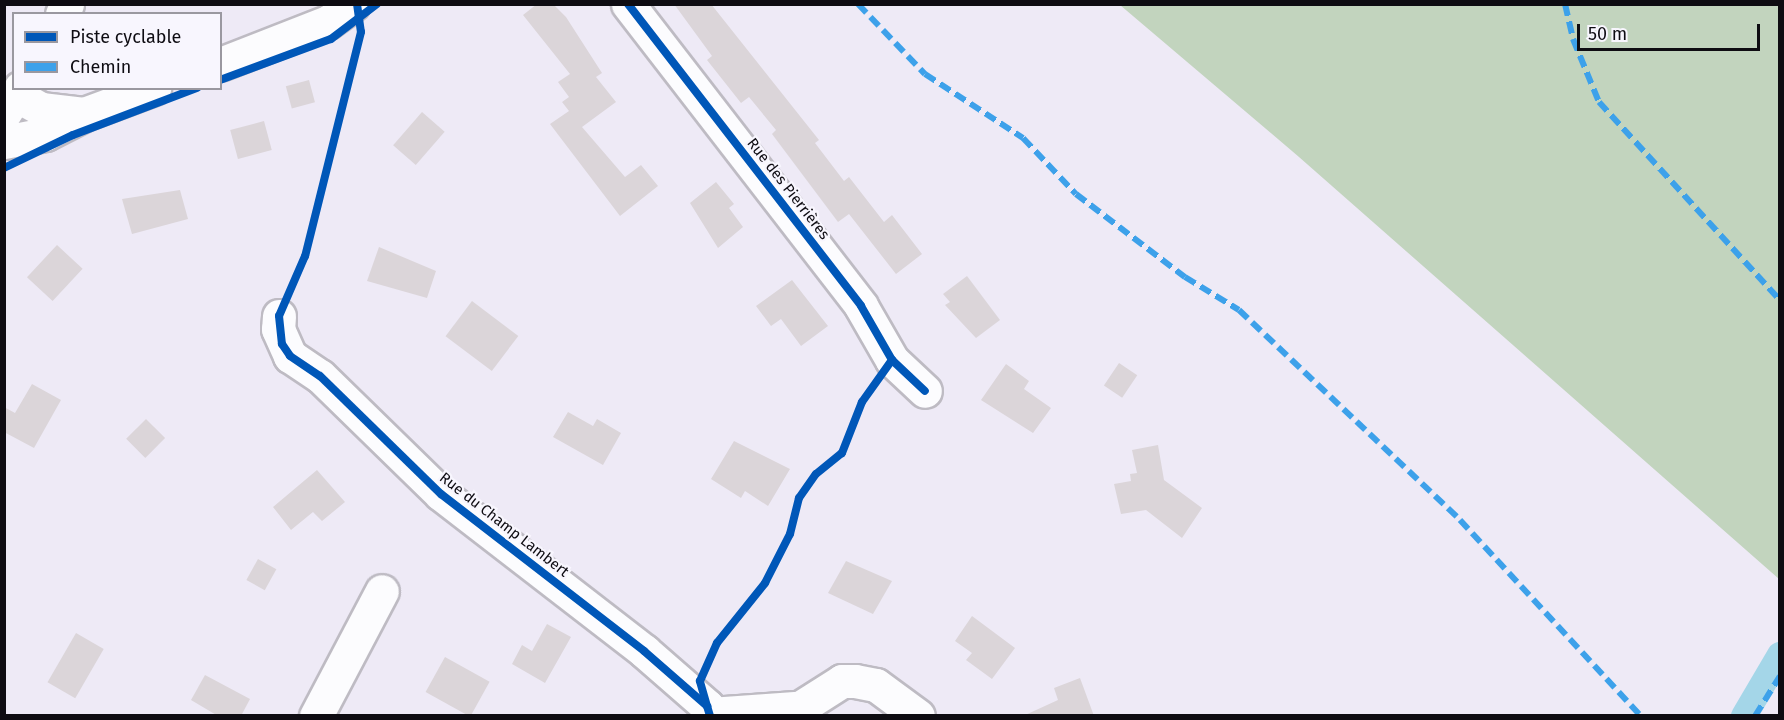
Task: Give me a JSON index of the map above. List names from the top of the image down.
{
  "streets": {
    "street": ["Rue des Pierrières", "Rue du Champ Lambert"]
  },
  "legend": ["Piste cyclable", "Chemin"],
  "scale_bar": "50 m"
}
